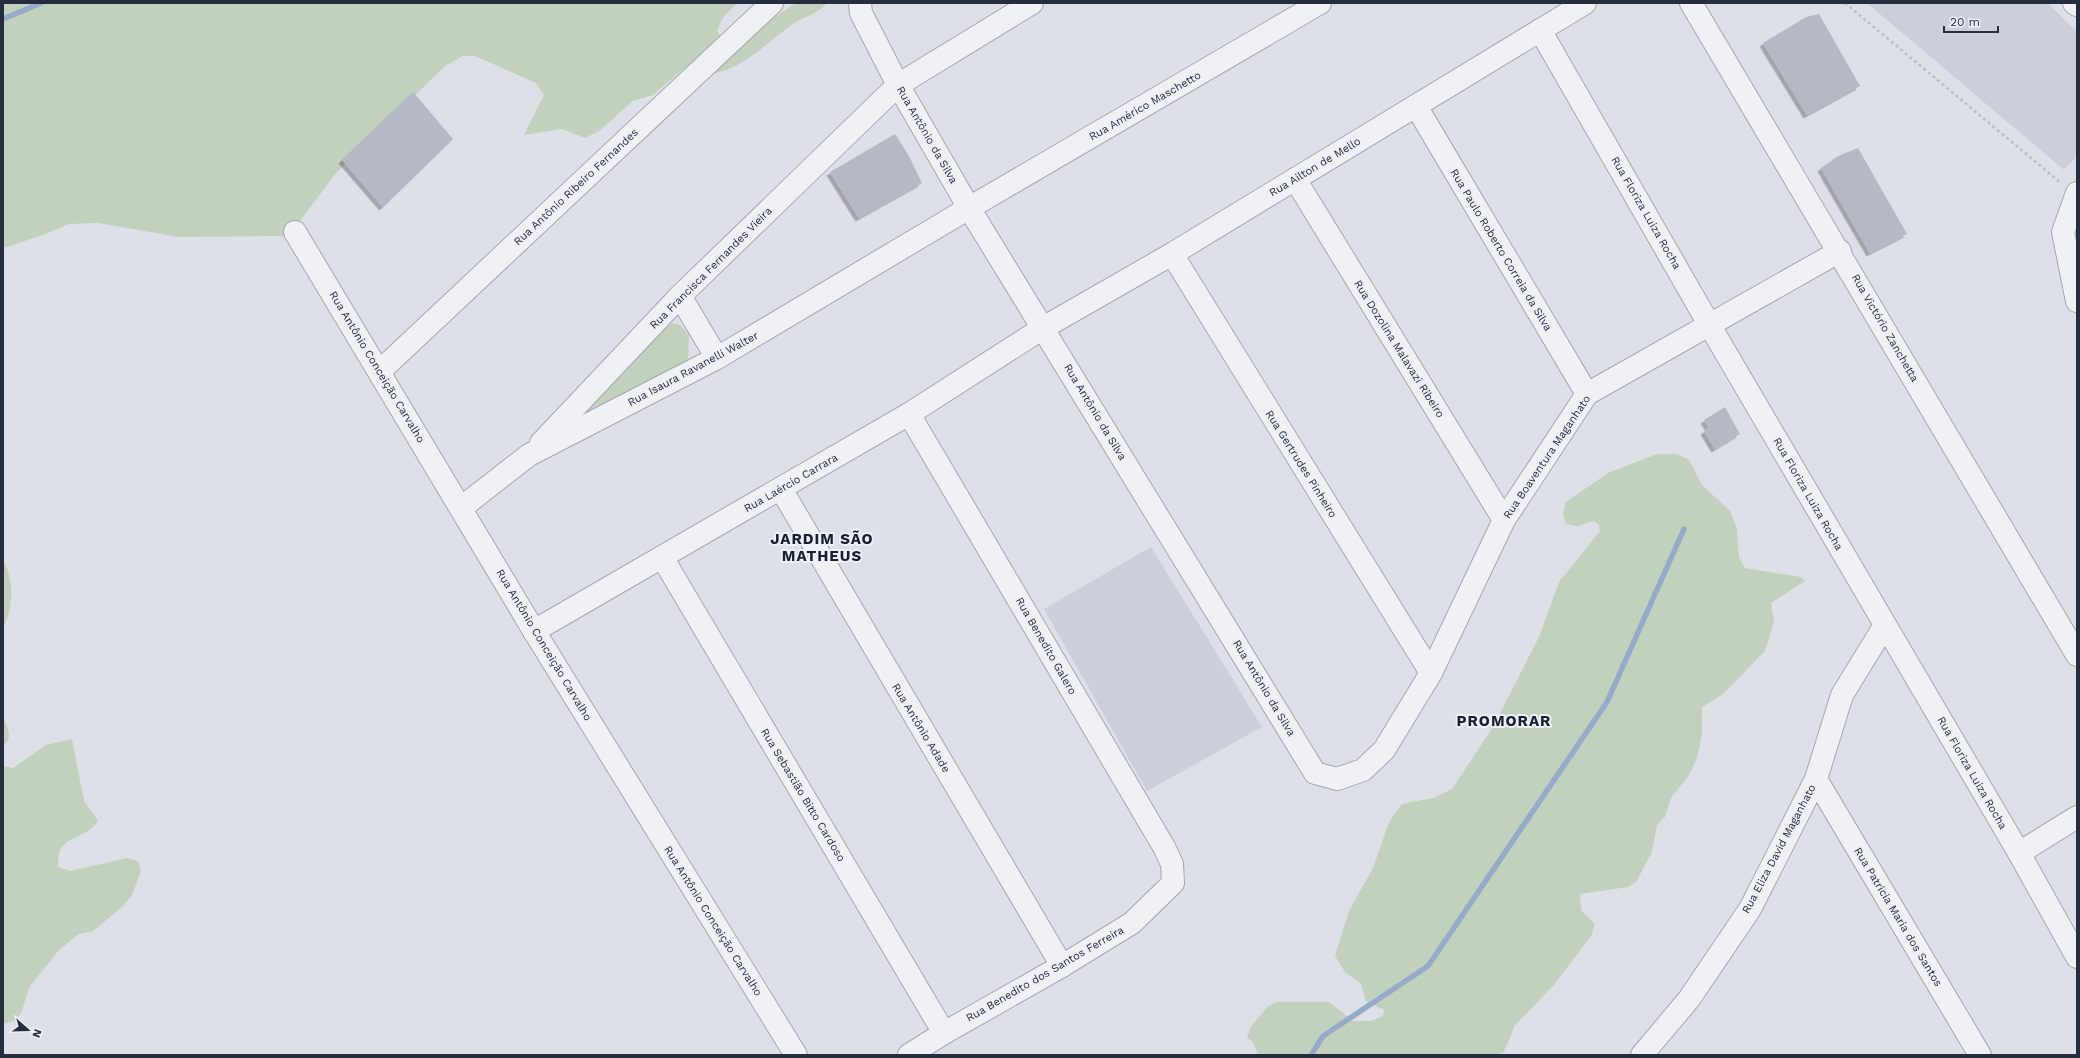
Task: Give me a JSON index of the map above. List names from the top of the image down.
{
  "streets": {
    "street": [
      "Rua Américo Maschetto",
      "Rua Antônio da Silva",
      "Rua Ailton de Mello",
      "Rua Antônio Ribeiro Fernandes",
      "Rua Floriza Luiza Rocha",
      "Rua Paulo Roberto Correia da Silva",
      "Rua Francisca Fernandes Vieira",
      "Rua Victório Zanchetta",
      "Rua Dozolina Malavazi Ribeiro",
      "Rua Antônio Conceição Carvalho",
      "Rua Isaura Ravanelli Walter",
      "Rua Boaventura Maganhato",
      "Rua Gertrudes Pinheiro",
      "Rua Laércio Carrara",
      "Rua Benedito Galero",
      "Rua Antônio Adade",
      "Rua Sebastião Bitto Cardoso",
      "Rua Eliza David Maganhato",
      "Rua Patricia Maria dos Santos",
      "Rua Benedito dos Santos Ferreira"
    ]
  },
  "crossings": [
    ["Rua Américo Maschetto", "Rua Antônio da Silva"],
    ["Rua Américo Maschetto", "Rua Isaura Ravanelli Walter"],
    ["Rua Antônio da Silva", "Rua Ailton de Mello"],
    ["Rua Antônio da Silva", "Rua Francisca Fernandes Vieira"],
    ["Rua Antônio da Silva", "Rua Isaura Ravanelli Walter"],
    ["Rua Antônio da Silva", "Rua Boaventura Maganhato"],
    ["Rua Antônio da Silva", "Rua Laércio Carrara"],
    ["Rua Ailton de Mello", "Rua Floriza Luiza Rocha"],
    ["Rua Ailton de Mello", "Rua Paulo Roberto Correia da Silva"],
    ["Rua Ailton de Mello", "Rua Dozolina Malavazi Ribeiro"],
    ["Rua Ailton de Mello", "Rua Gertrudes Pinheiro"],
    ["Rua Ailton de Mello", "Rua Laércio Carrara"],
    ["Rua Antônio Ribeiro Fernandes", "Rua Antônio Conceição Carvalho"],
    ["Rua Floriza Luiza Rocha", "Rua Boaventura Maganhato"],
    ["Rua Floriza Luiza Rocha", "Rua Eliza David Maganhato"],
    ["Rua Paulo Roberto Correia da Silva", "Rua Boaventura Maganhato"],
    ["Rua Francisca Fernandes Vieira", "Rua Isaura Ravanelli Walter"],
    ["Rua Victório Zanchetta", "Rua Boaventura Maganhato"],
    ["Rua Dozolina Malavazi Ribeiro", "Rua Boaventura Maganhato"],
    ["Rua Antônio Conceição Carvalho", "Rua Isaura Ravanelli Walter"],
    ["Rua Antônio Conceição Carvalho", "Rua Laércio Carrara"],
    ["Rua Boaventura Maganhato", "Rua Gertrudes Pinheiro"],
    ["Rua Laércio Carrara", "Rua Benedito Galero"],
    ["Rua Laércio Carrara", "Rua Antônio Adade"],
    ["Rua Laércio Carrara", "Rua Sebastião Bitto Cardoso"],
    ["Rua Benedito Galero", "Rua Benedito dos Santos Ferreira"],
    ["Rua Antônio Adade", "Rua Benedito dos Santos Ferreira"],
    ["Rua Sebastião Bitto Cardoso", "Rua Benedito dos Santos Ferreira"],
    ["Rua Eliza David Maganhato", "Rua Patricia Maria dos Santos"]
  ],
  "districts": ["JARDIM SÃO MATHEUS", "PROMORAR"],
  "scale_bar": "20 m",
  "north": "right"
}
